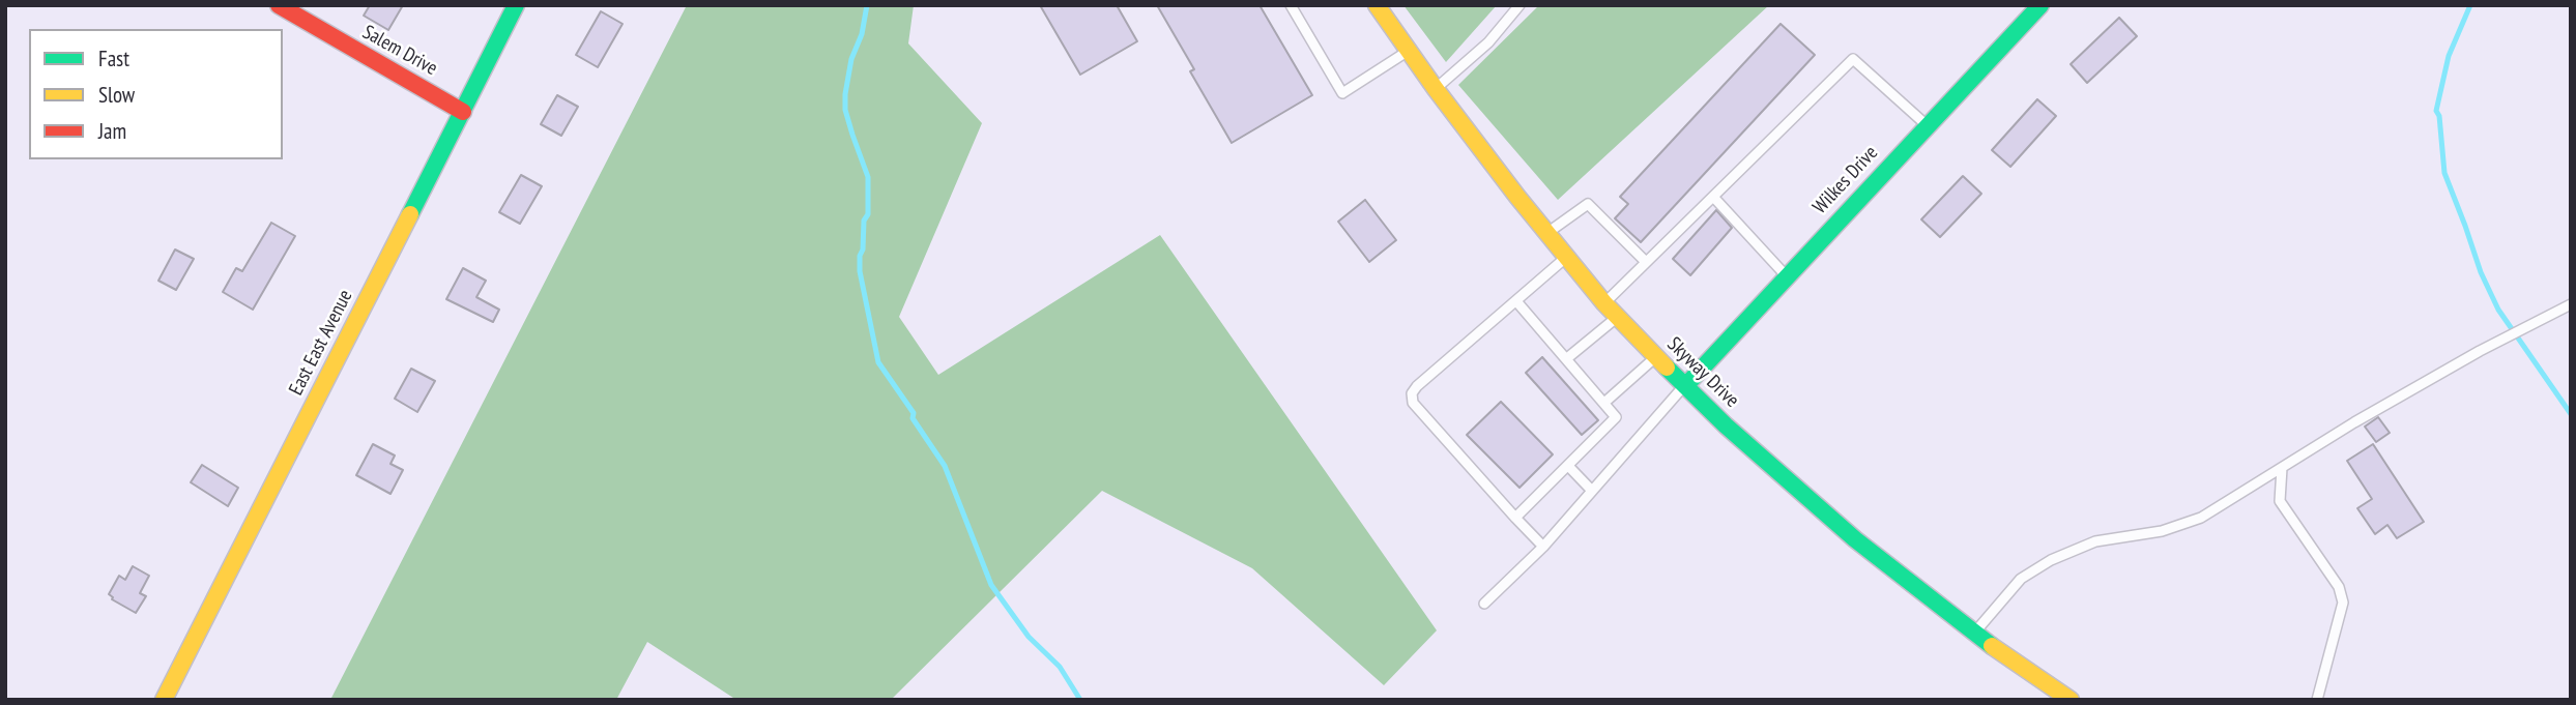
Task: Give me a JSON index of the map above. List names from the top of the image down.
{
  "streets": {
    "main road": [
      "Salem Drive",
      "Wilkes Drive",
      "East East Avenue",
      "Skyway Drive"
    ]
  },
  "crossings": [
    ["Salem Drive", "East East Avenue"],
    ["Wilkes Drive", "Skyway Drive"]
  ],
  "legend": ["Fast", "Slow", "Jam"]
}
